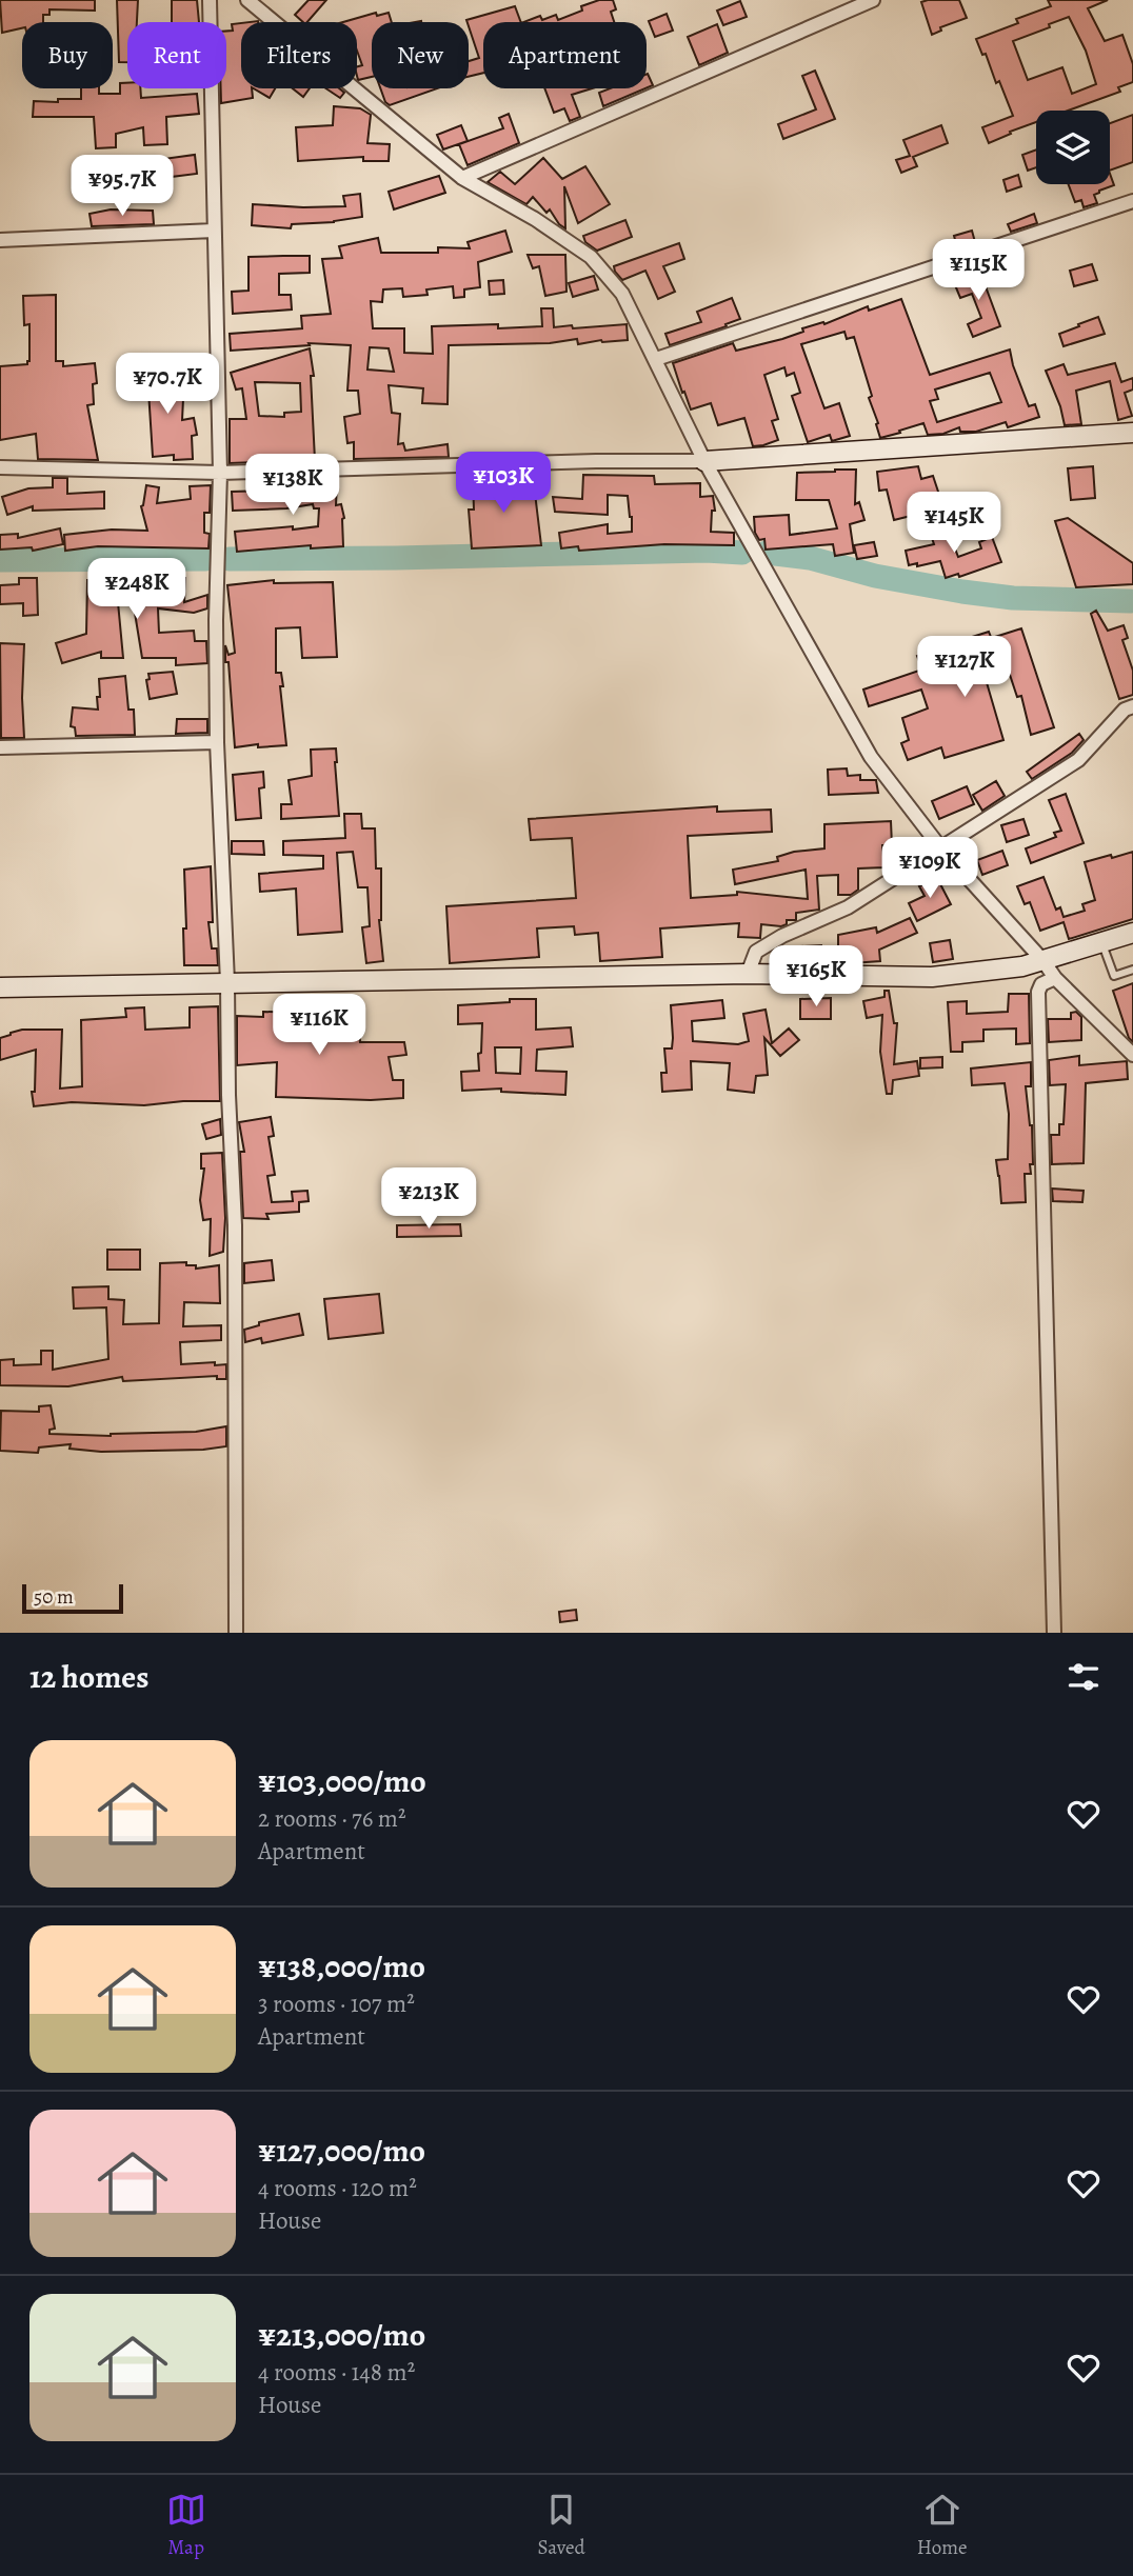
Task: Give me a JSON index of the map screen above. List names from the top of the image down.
{
  "scale_bar": "50 m",
  "page": {
    "chip": [
      "Buy",
      "Rent",
      "Filters",
      "New",
      "Apartment"
    ],
    "price": [
      "¥95.7K",
      "¥115K",
      "¥70.7K",
      "¥103K",
      "¥138K",
      "¥145K",
      "¥248K",
      "¥127K",
      "¥109K",
      "¥165K",
      "¥116K",
      "¥213K"
    ],
    "scale": "50 m",
    "heading": "12 homes",
    "list": [
      {
        "name": "¥103,000/mo",
        "note": "2 rooms · 76 m² · Apartment"
      },
      {
        "name": "¥138,000/mo",
        "note": "3 rooms · 107 m² · Apartment"
      },
      {
        "name": "¥127,000/mo",
        "note": "4 rooms · 120 m² · House"
      },
      {
        "name": "¥213,000/mo",
        "note": "4 rooms · 148 m² · House"
      }
    ],
    "tabs": ["Map", "Saved", "Home"]
  }
}
